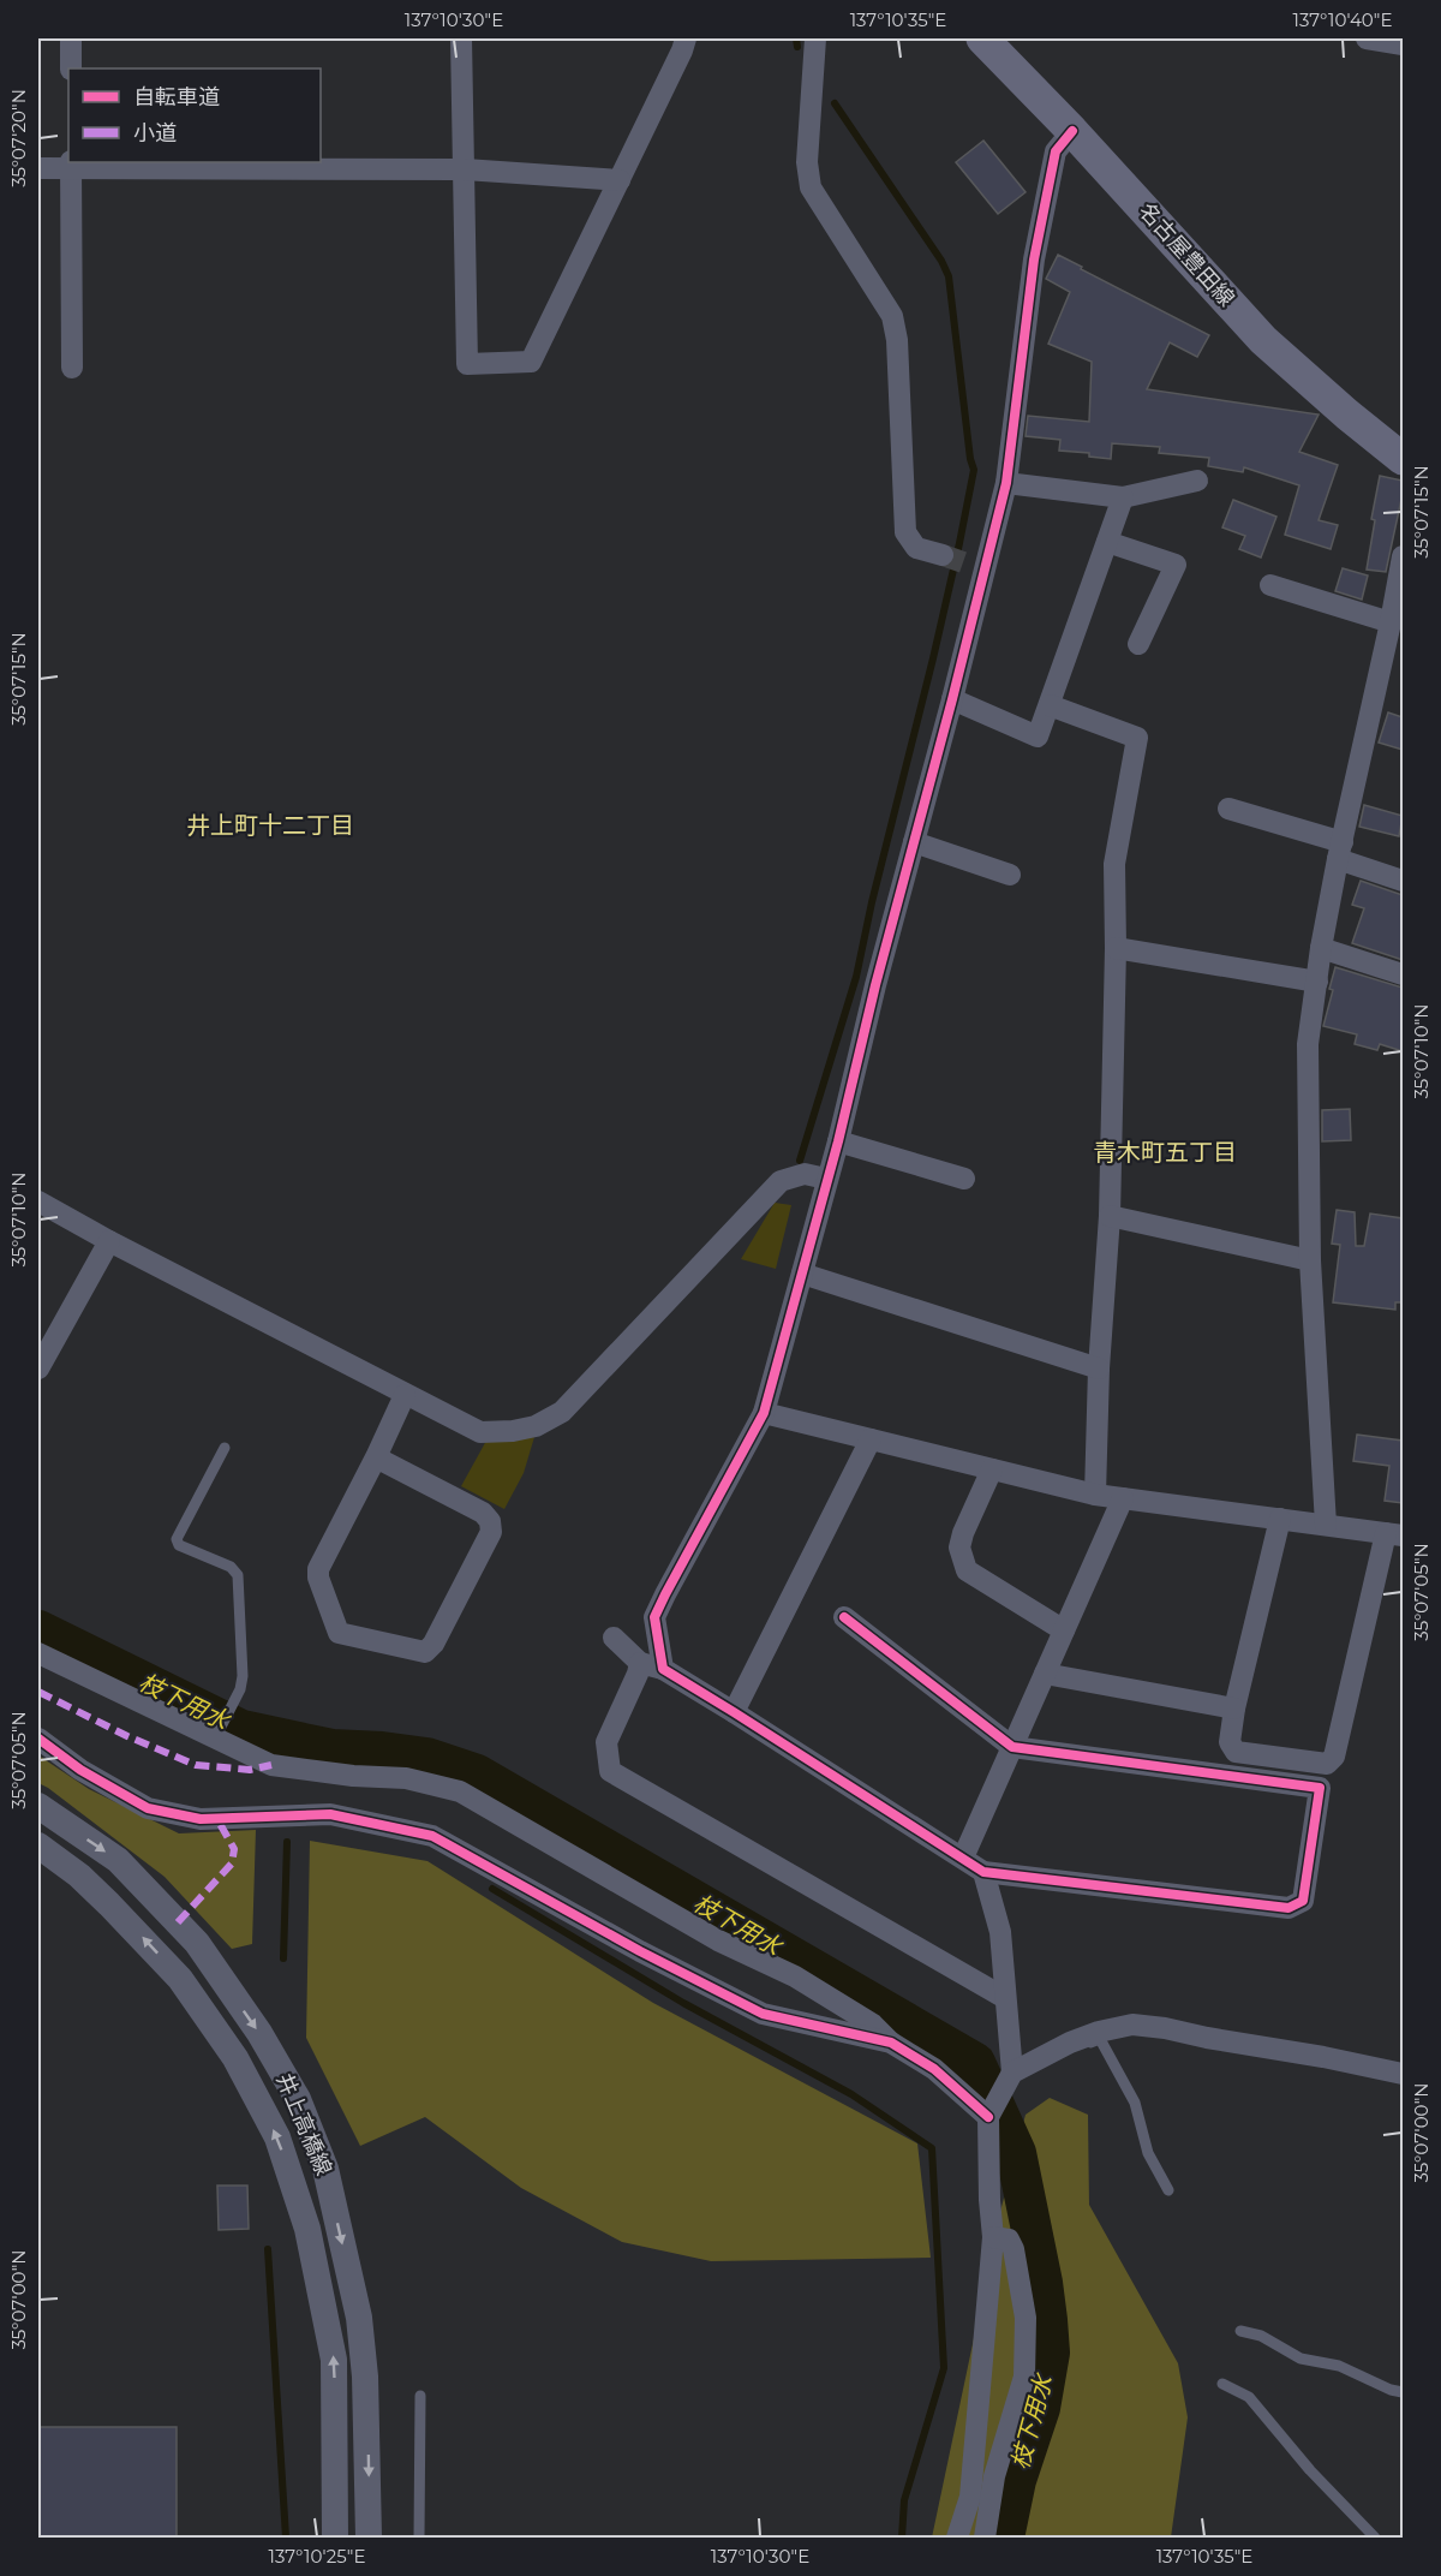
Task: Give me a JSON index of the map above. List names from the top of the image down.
{
  "streets": {
    "main road": ["名古屋豊田線"],
    "street": ["井上高橋線"]
  },
  "districts": ["井上町十二丁目", "青木町五丁目"],
  "water": ["枝下用水"],
  "legend": ["自転車道", "小道"],
  "coordinates": [
    "137°10'30\"E",
    "137°10'35\"E",
    "137°10'40\"E",
    "35°07'20\"N",
    "35°07'15\"N",
    "35°07'10\"N",
    "35°07'05\"N",
    "35°07'00\"N",
    "137°10'25\"E"
  ]
}
